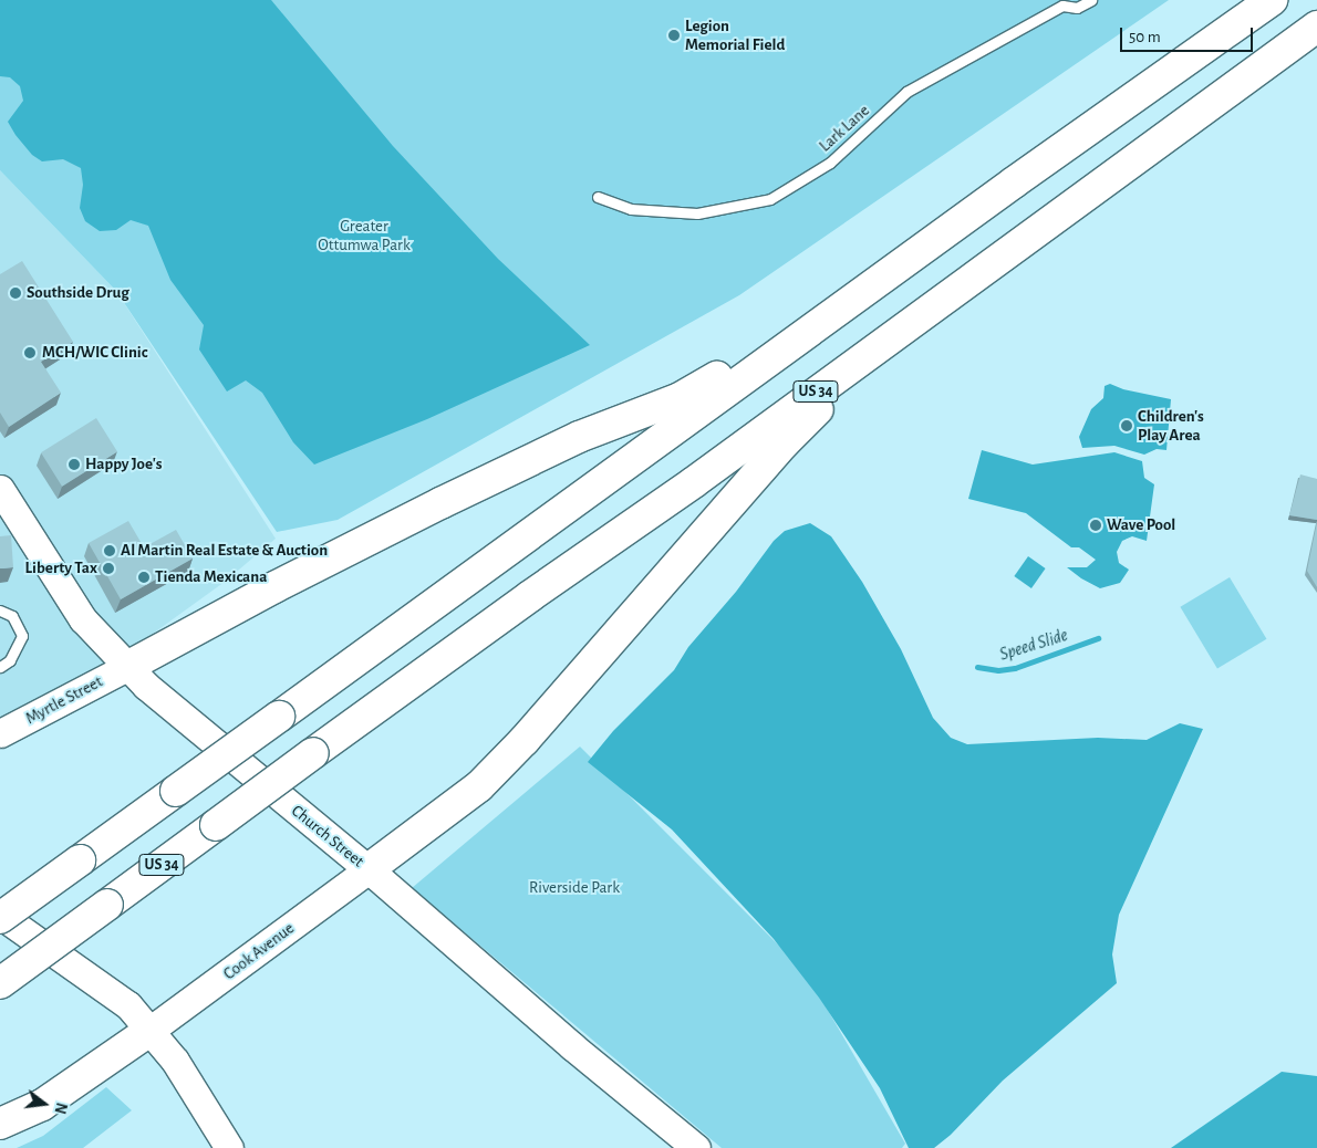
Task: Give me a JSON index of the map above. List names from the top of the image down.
{
  "streets": {
    "highway": ["US 34"],
    "main road": ["Myrtle Street", "Church Street", "Cook Avenue"],
    "lane": ["Lark Lane"]
  },
  "crossings": [
    ["Myrtle Street", "Church Street"],
    ["Church Street", "Cook Avenue"]
  ],
  "water": ["Speed Slide"],
  "parks": ["Greater Ottumwa Park", "Riverside Park"],
  "places": [
    "Legion Memorial Field",
    "Southside Drug",
    "MCH/WIC Clinic",
    "Children's Play Area",
    "Happy Joe's",
    "Wave Pool",
    "Al Martin Real Estate & Auction",
    "Liberty Tax",
    "Tienda Mexicana"
  ],
  "scale_bar": "50 m",
  "north": "right"
}
